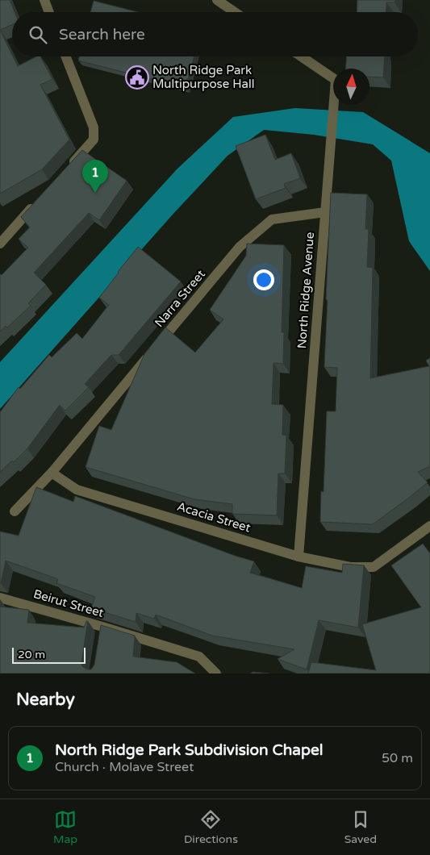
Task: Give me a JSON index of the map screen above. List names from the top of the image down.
{
  "streets": {
    "street": [
      "North Ridge Avenue",
      "Narra Street",
      "Acacia Street",
      "Beirut Street"
    ]
  },
  "crossings": [
    ["North Ridge Avenue", "Narra Street"],
    ["North Ridge Avenue", "Acacia Street"],
    ["Narra Street", "Acacia Street"]
  ],
  "places": {
    "public building": ["North Ridge Park Multipurpose Hall"]
  },
  "scale_bar": "20 m",
  "north": "top",
  "page": {
    "search": "Search here",
    "pins": "1",
    "scale": "20 m",
    "heading": "Nearby",
    "list": [
      {
        "mark": "1",
        "name": "North Ridge Park Subdivision Chapel",
        "note": "Church · Molave Street",
        "value": "50 m"
      }
    ],
    "nav": ["Map", "Directions", "Saved"]
  }
}
